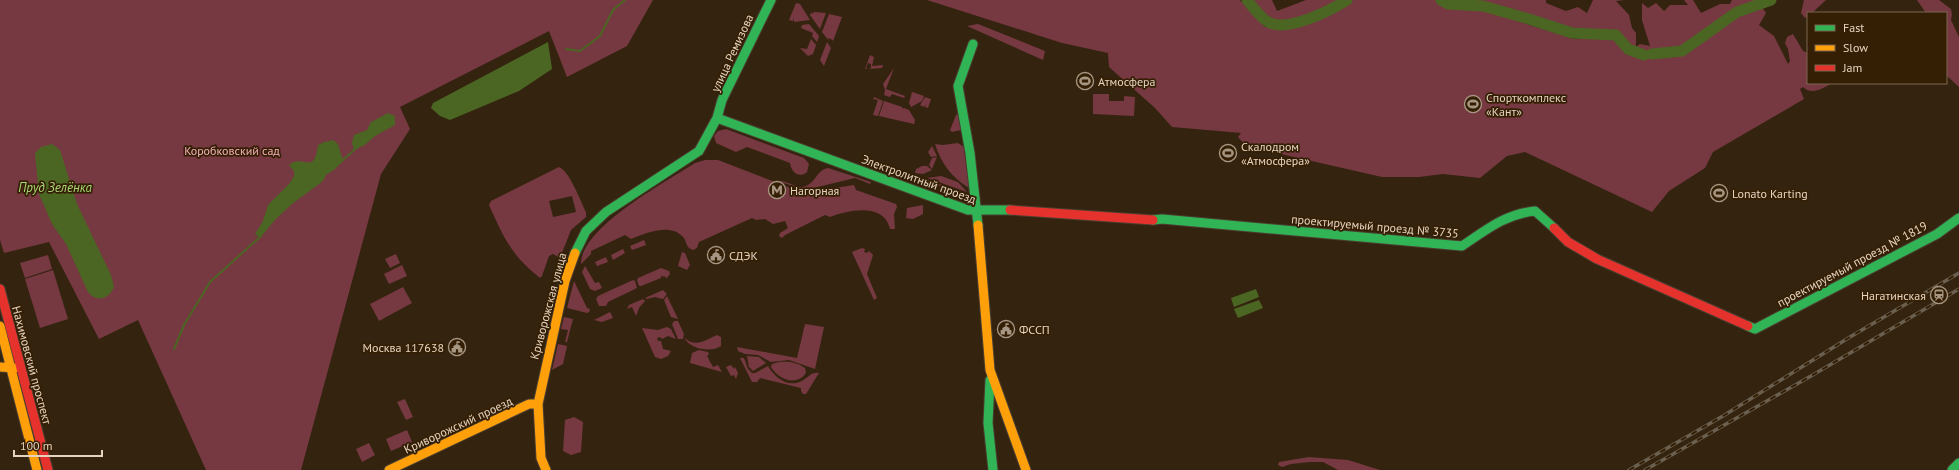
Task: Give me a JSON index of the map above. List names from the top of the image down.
{
  "streets": {
    "street": [
      "улица Ремизова",
      "Электролитный проезд",
      "проектируемый проезд № 3735",
      "проектируемый проезд № 1819",
      "Криворожская улица",
      "Нахимовский проспект",
      "Криворожский проезд"
    ]
  },
  "crossings": [
    ["улица Ремизова", "Электролитный проезд"],
    ["улица Ремизова", "Криворожская улица"],
    ["Электролитный проезд", "проектируемый проезд № 3735"],
    ["Электролитный проезд", "Криворожская улица"],
    ["проектируемый проезд № 3735", "проектируемый проезд № 1819"],
    ["Криворожская улица", "Криворожский проезд"]
  ],
  "water": ["Пруд Зелёнка"],
  "parks": ["Коробковский сад"],
  "places": {
    "sports": [
      "Атмосфера",
      "Спорткомплекс «Кант»",
      "Скалодром «Атмосфера»",
      "Lonato Karting"
    ],
    "metro station": ["Нагорная"],
    "public building": ["СДЭК", "ФССП", "Москва 117638"],
    "station": ["Нагатинская"]
  },
  "legend": ["Fast", "Slow", "Jam"],
  "scale_bar": "100 m"
}
